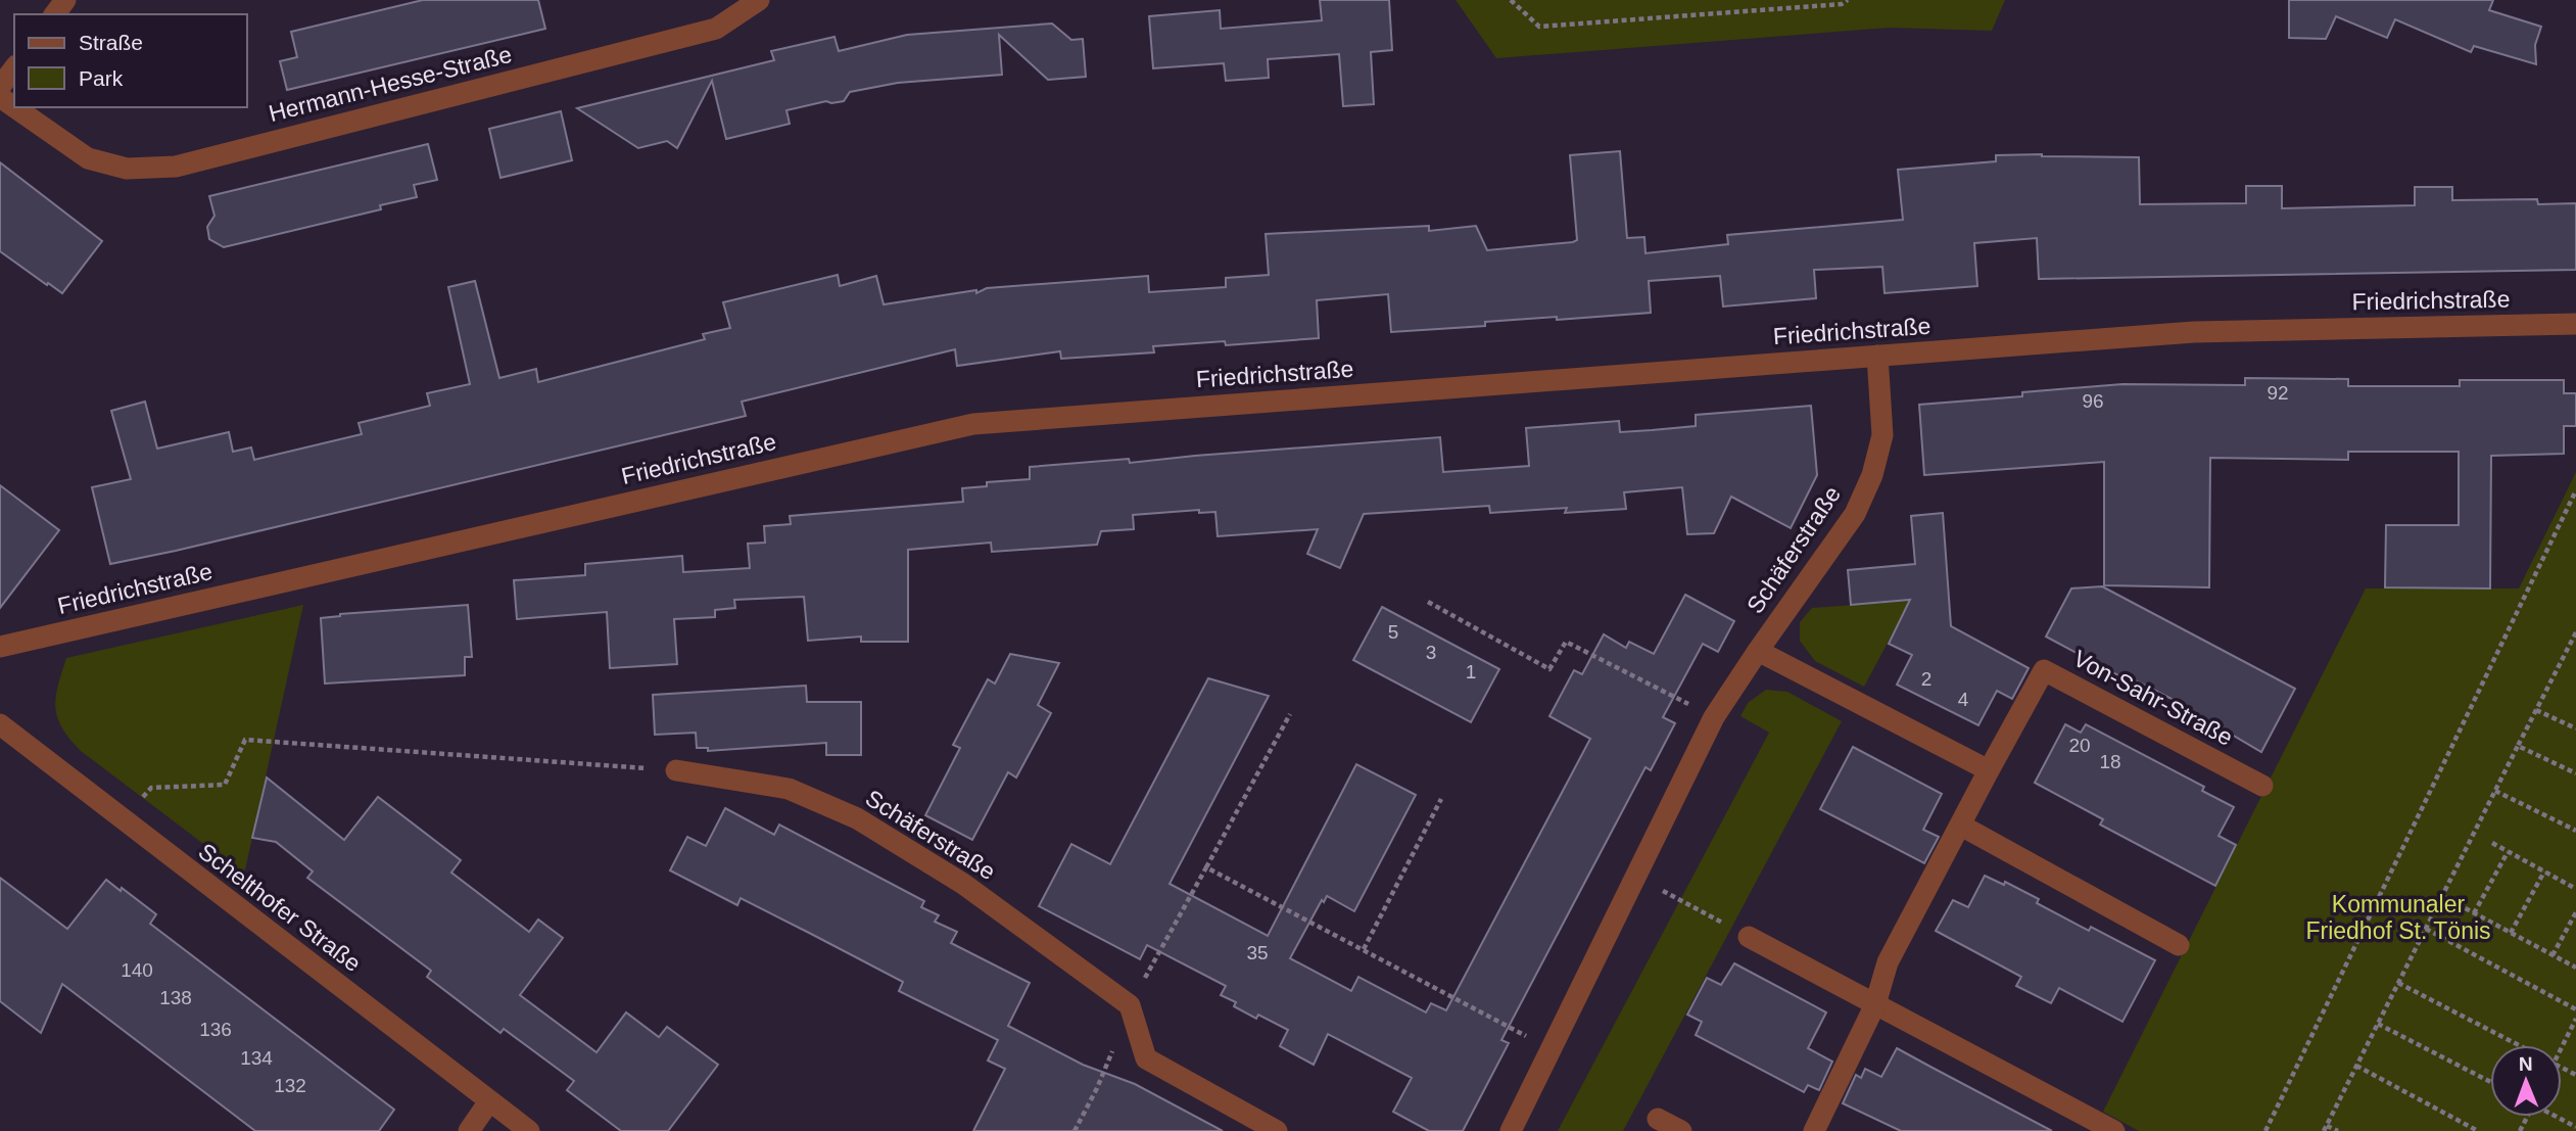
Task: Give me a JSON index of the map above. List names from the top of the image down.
{
  "streets": {
    "street": [
      "Hermann-Hesse-Straße",
      "Friedrichstraße",
      "Schäferstraße",
      "Von-Sahr-Straße",
      "Schelthofer Straße"
    ]
  },
  "crossings": [
    ["Friedrichstraße", "Schäferstraße"]
  ],
  "parks": ["Kommunaler Friedhof St. Tönis"],
  "house_numbers": [
    "92",
    "96",
    "5",
    "3",
    "1",
    "2",
    "4",
    "20",
    "18",
    "35",
    "140",
    "138",
    "136",
    "134",
    "132"
  ],
  "legend": ["Straße", "Park"],
  "north": "top"
}
